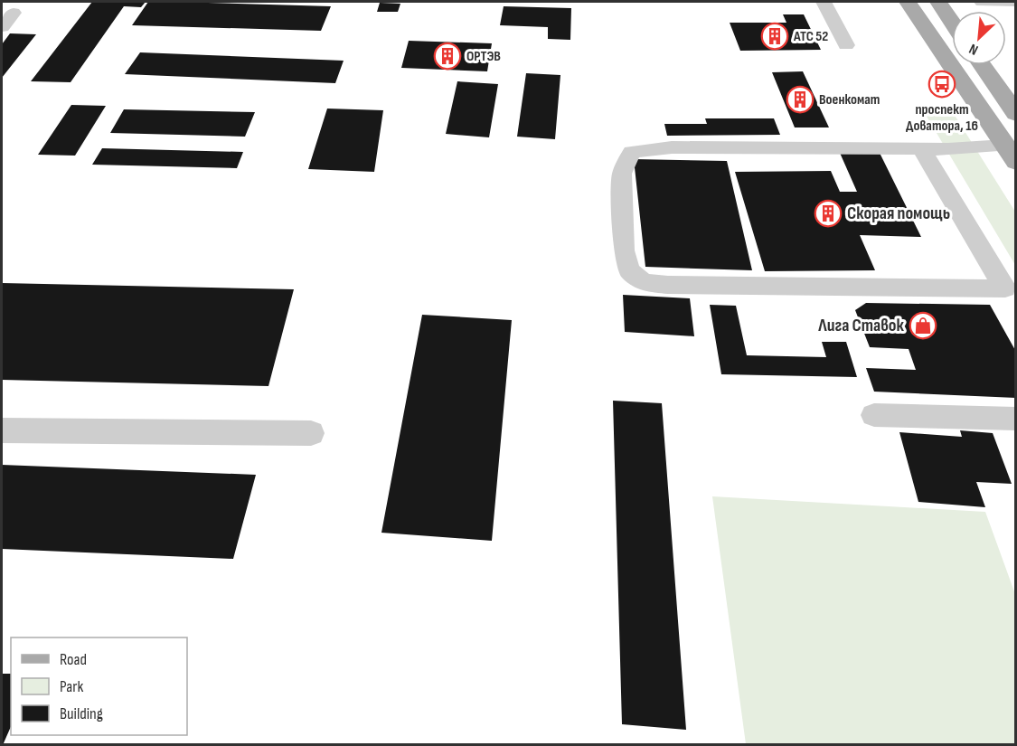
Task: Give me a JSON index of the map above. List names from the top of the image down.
{
  "places": {
    "building": [
      "АТС 52",
      "ОРТЭВ",
      "Военкомат",
      "Скорая помощь"
    ],
    "bus stop": ["проспект Доватора, 16"],
    "shop": ["Лига Ставок"]
  },
  "legend": ["Road", "Park", "Building"],
  "north": "bottom left"
}
